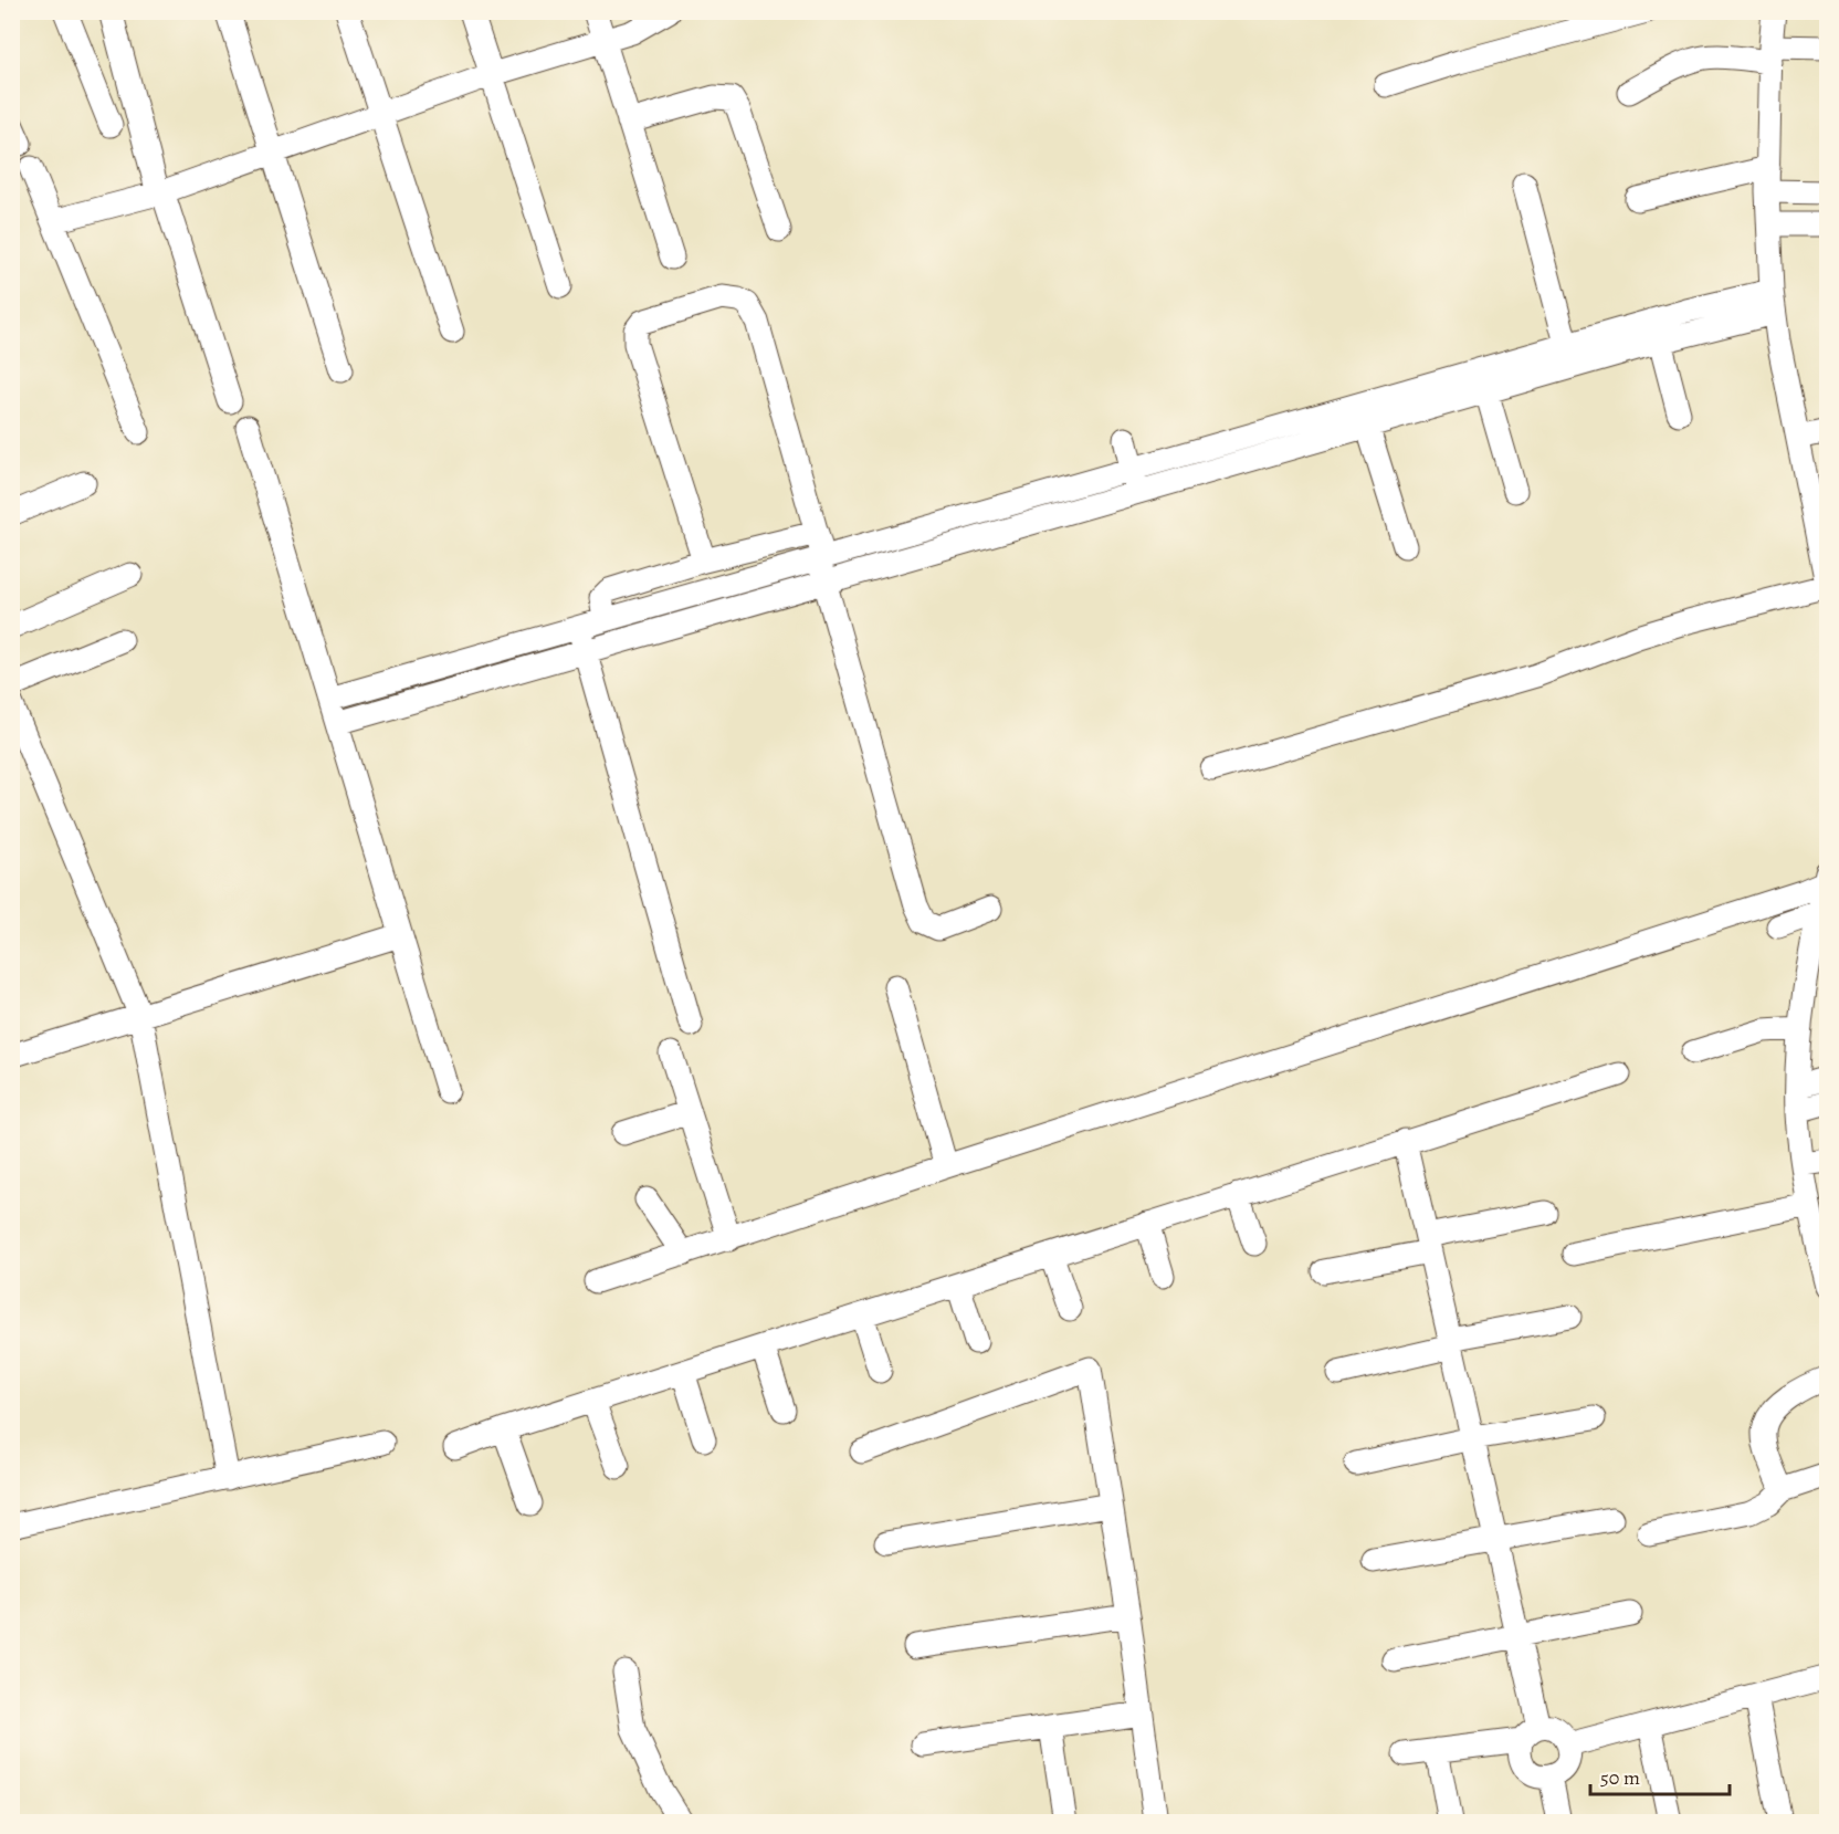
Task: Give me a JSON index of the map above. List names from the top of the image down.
{
  "scale_bar": "50 m"
}
